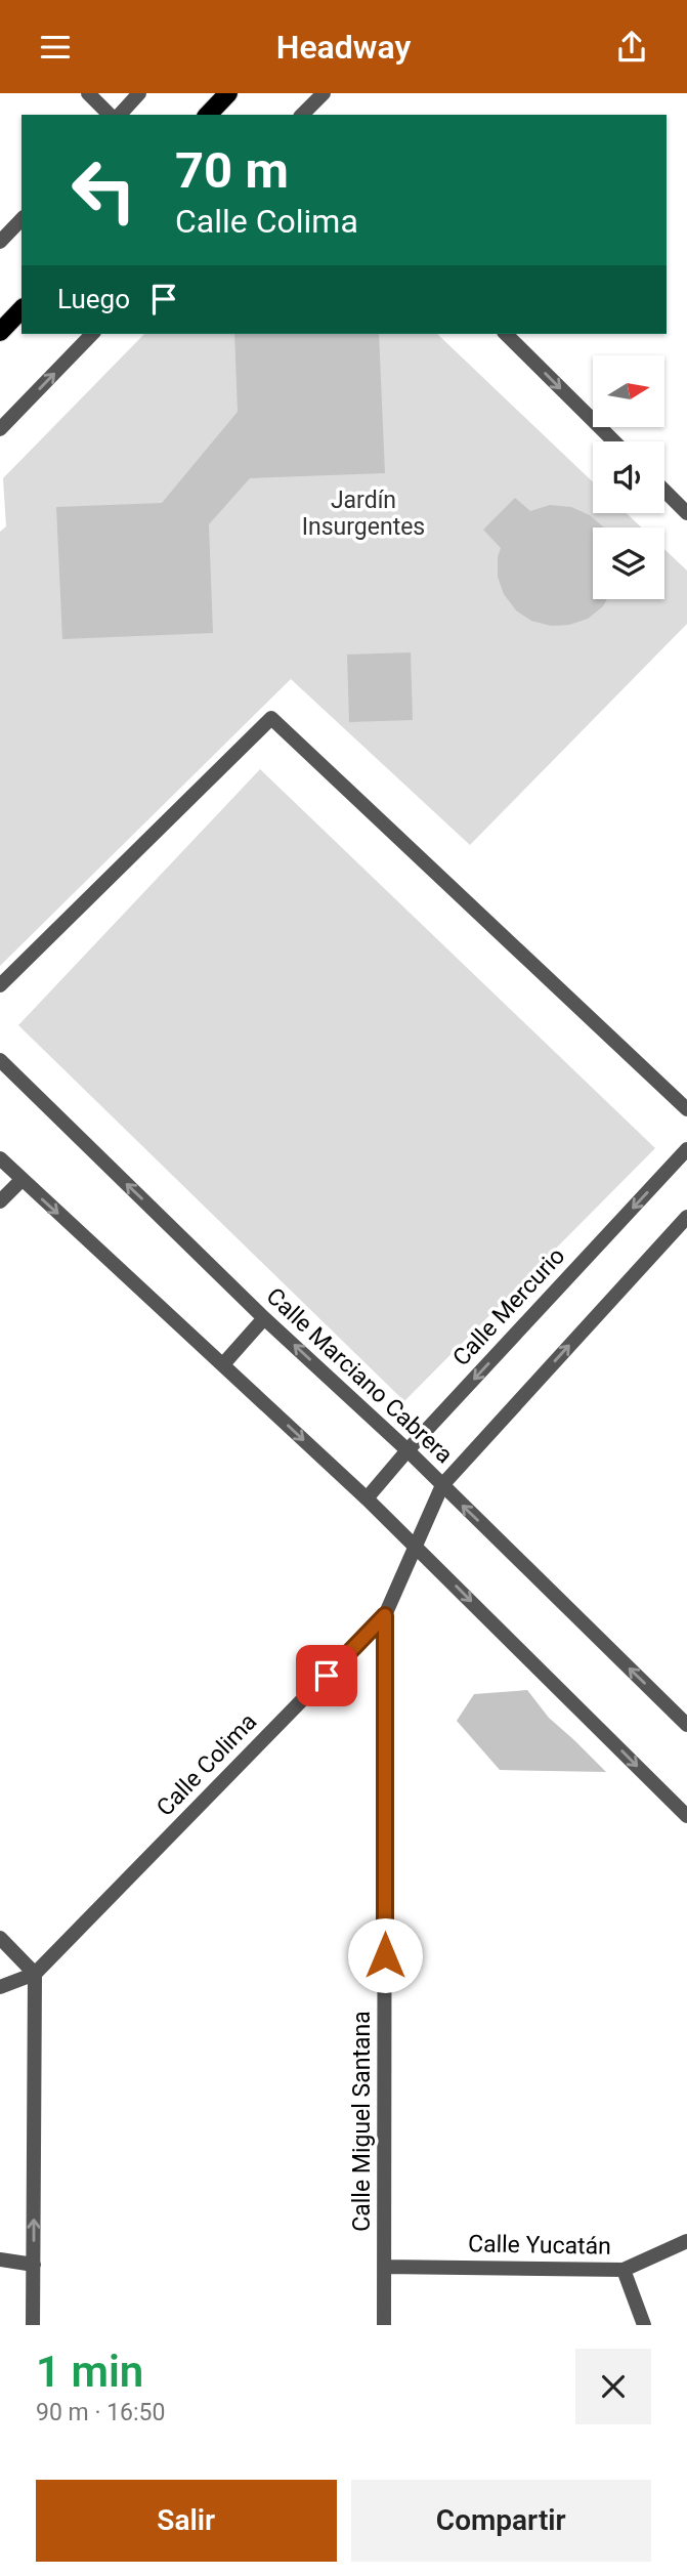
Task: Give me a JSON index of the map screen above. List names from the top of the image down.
{
  "streets": {
    "street": [
      "Calle Mercurio",
      "Calle Marciano Cabrera",
      "Calle Colima",
      "Calle Miguel Santana",
      "Calle Yucatán"
    ]
  },
  "crossings": [
    ["Calle Mercurio", "Calle Marciano Cabrera"],
    ["Calle Colima", "Calle Miguel Santana"],
    ["Calle Miguel Santana", "Calle Yucatán"]
  ],
  "parks": ["Jardín Insurgentes"],
  "north": "right",
  "page": {
    "header": "Headway",
    "turn": ["70 m", "Calle Colima"],
    "then": "Luego",
    "heading": ["1 min", "90 m · 16:50"],
    "buttons": ["Salir", "Compartir"]
  }
}
